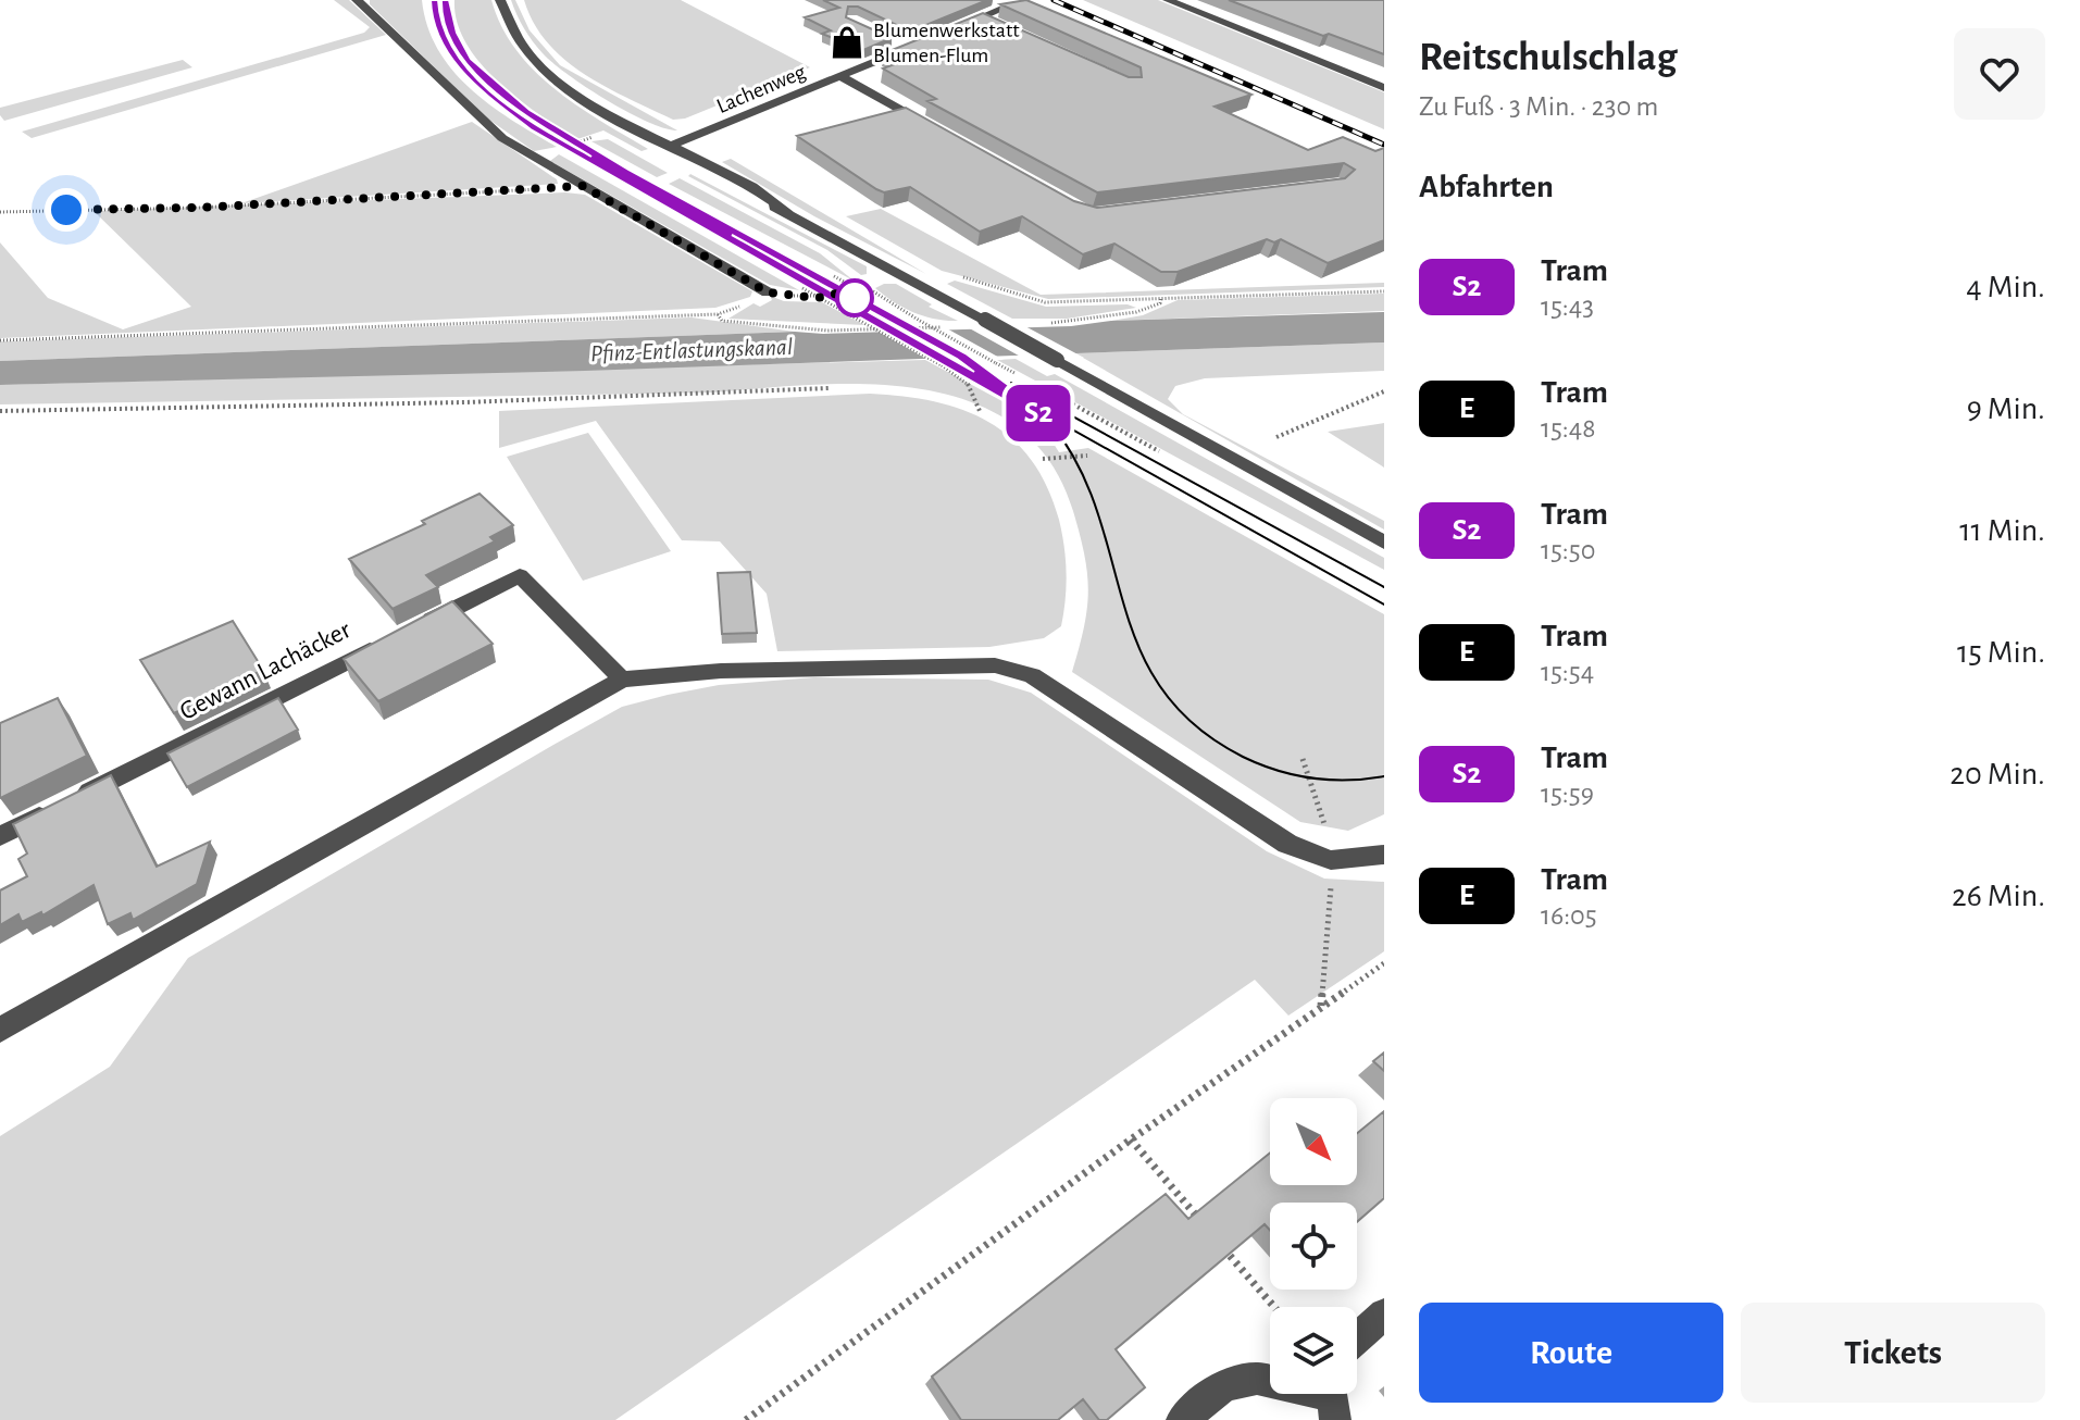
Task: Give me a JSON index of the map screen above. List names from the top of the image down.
{
  "streets": {
    "street": ["Lachenweg", "Gewann Lachäcker"]
  },
  "water": ["Pfinz-Entlastungskanal"],
  "places": {
    "shop": ["Blumenwerkstatt Blumen-Flum"]
  },
  "lines": ["tram line S2"],
  "north": "bottom right",
  "page": {
    "on_map": "S2",
    "heading": [
      ["Reitschulschlag", "Zu Fuß · 3 Min. · 230 m"],
      "Abfahrten"
    ],
    "list": [
      {
        "mark": "S2",
        "name": "Tram",
        "note": "15:43",
        "value": "4 Min."
      },
      {
        "mark": "E",
        "name": "Tram",
        "note": "15:48",
        "value": "9 Min."
      },
      {
        "mark": "S2",
        "name": "Tram",
        "note": "15:50",
        "value": "11 Min."
      },
      {
        "mark": "E",
        "name": "Tram",
        "note": "15:54",
        "value": "15 Min."
      },
      {
        "mark": "S2",
        "name": "Tram",
        "note": "15:59",
        "value": "20 Min."
      },
      {
        "mark": "E",
        "name": "Tram",
        "note": "16:05",
        "value": "26 Min."
      }
    ],
    "buttons": ["Route", "Tickets"]
  }
}
